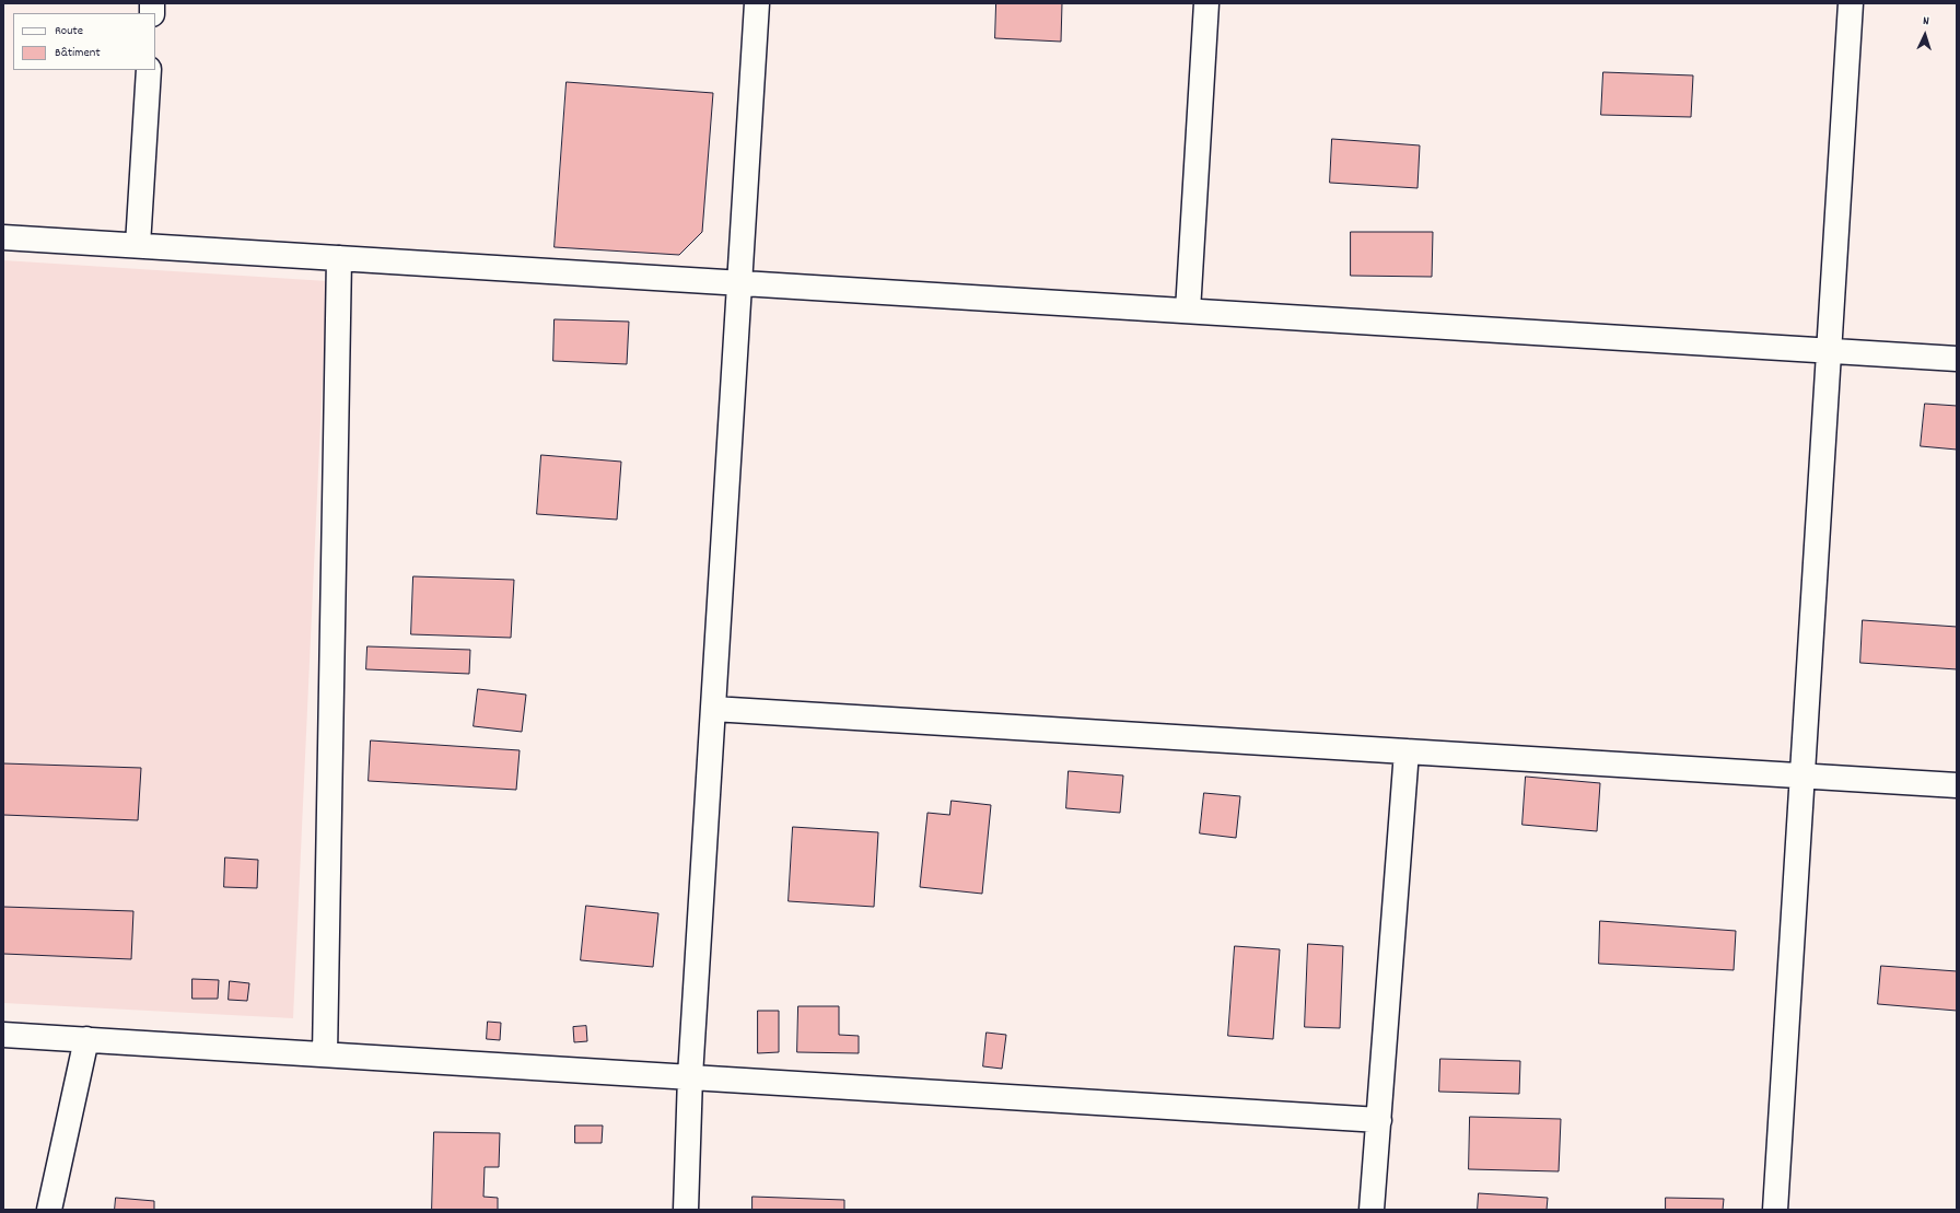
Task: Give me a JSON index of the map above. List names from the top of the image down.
{
  "legend": ["Route", "Bâtiment"],
  "north": "top"
}
